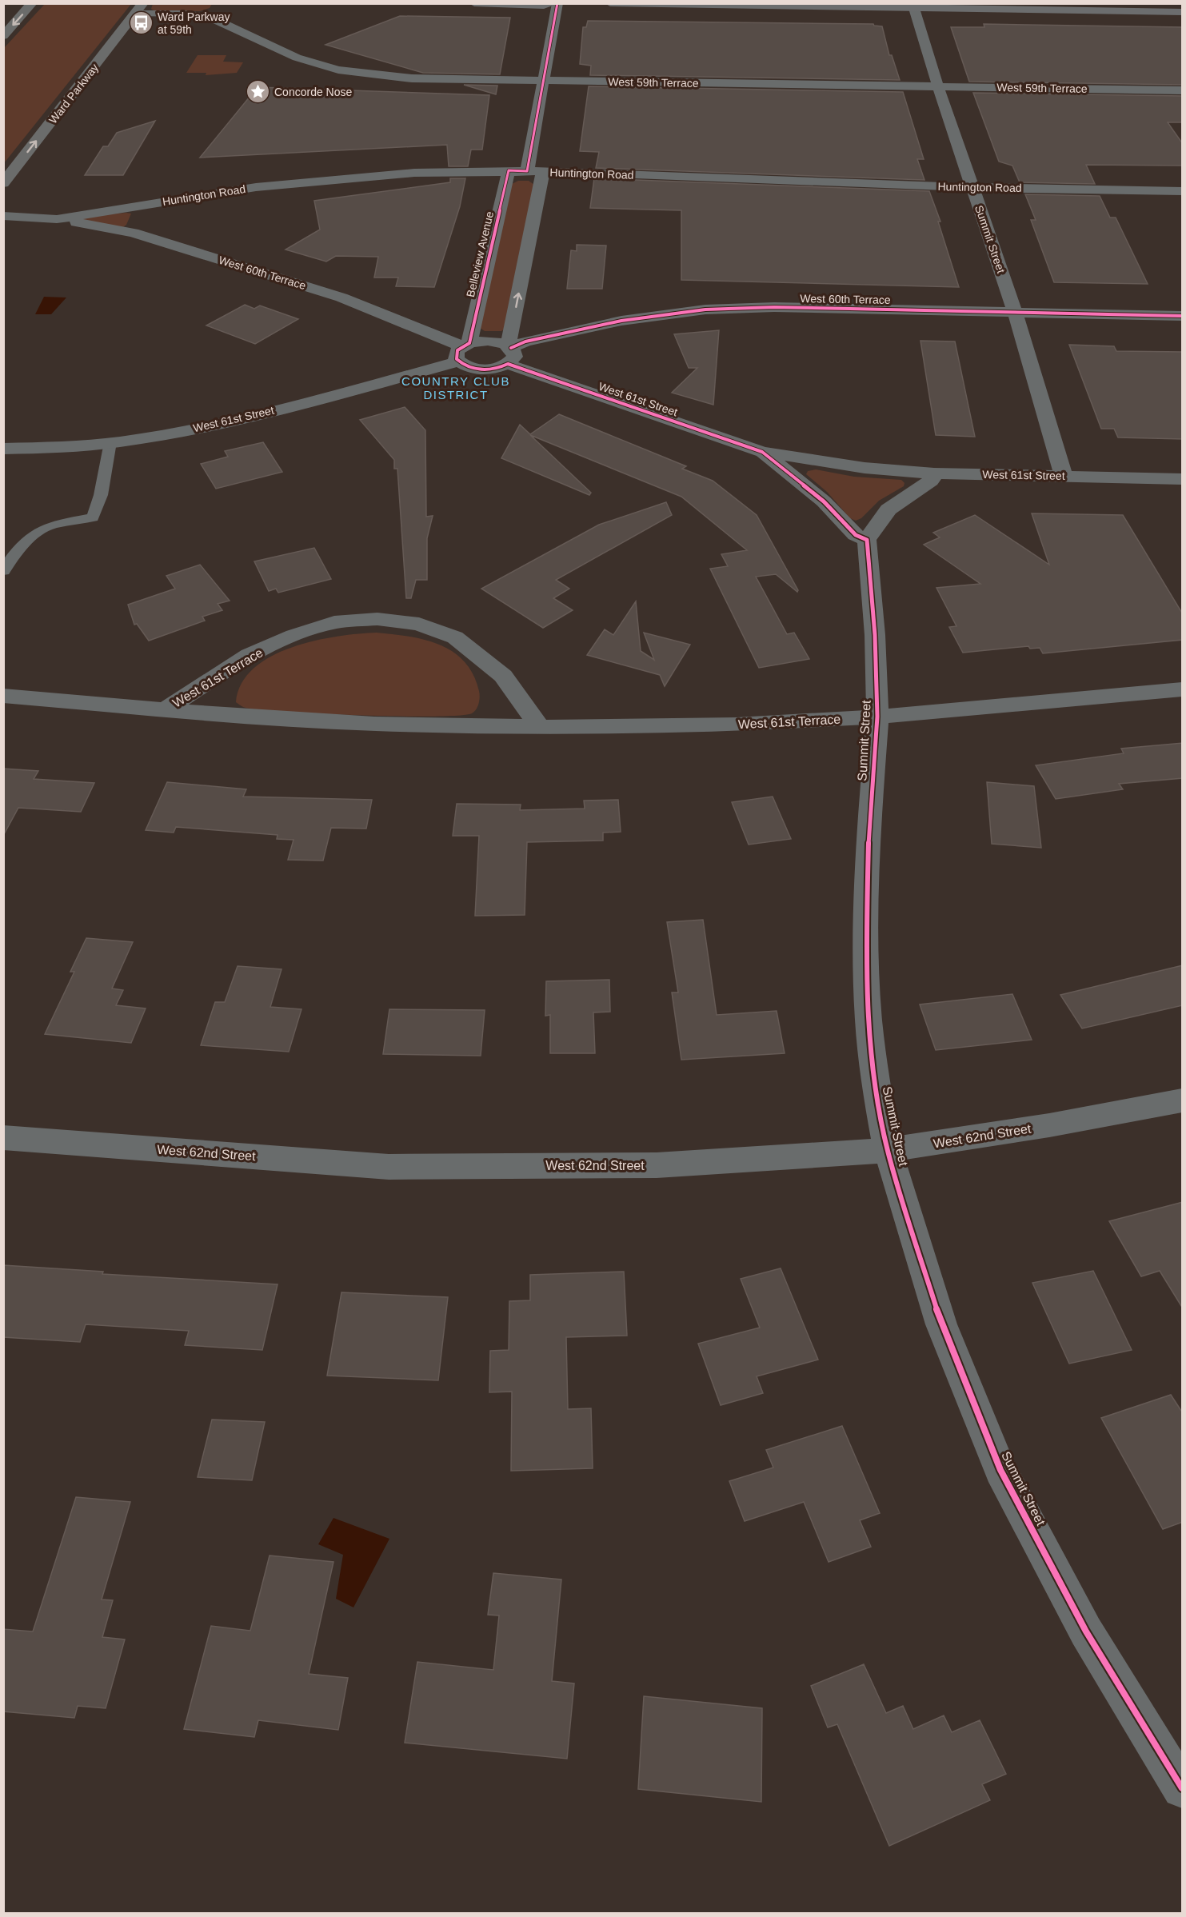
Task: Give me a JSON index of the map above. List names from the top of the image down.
{
  "streets": {
    "main road": ["Ward Parkway"],
    "street": [
      "West 59th Terrace",
      "Huntington Road",
      "Summit Street",
      "Belleview Avenue",
      "West 60th Terrace",
      "West 61st Street",
      "West 61st Terrace",
      "West 62nd Street"
    ]
  },
  "crossings": [
    ["West 59th Terrace", "Ward Parkway"],
    ["West 59th Terrace", "Summit Street"],
    ["Huntington Road", "Summit Street"],
    ["Huntington Road", "Belleview Avenue"],
    ["Huntington Road", "West 60th Terrace"],
    ["Summit Street", "West 60th Terrace"],
    ["Summit Street", "West 61st Street"],
    ["Summit Street", "West 61st Terrace"],
    ["Summit Street", "West 62nd Street"],
    ["Belleview Avenue", "West 60th Terrace"],
    ["Belleview Avenue", "West 61st Street"],
    ["West 60th Terrace", "West 61st Street"]
  ],
  "one_way": ["Ward Parkway"],
  "districts": ["COUNTRY CLUB DISTRICT"],
  "places": {
    "bus stop": ["Ward Parkway at 59th"],
    "place": ["Concorde Nose"]
  }
}
